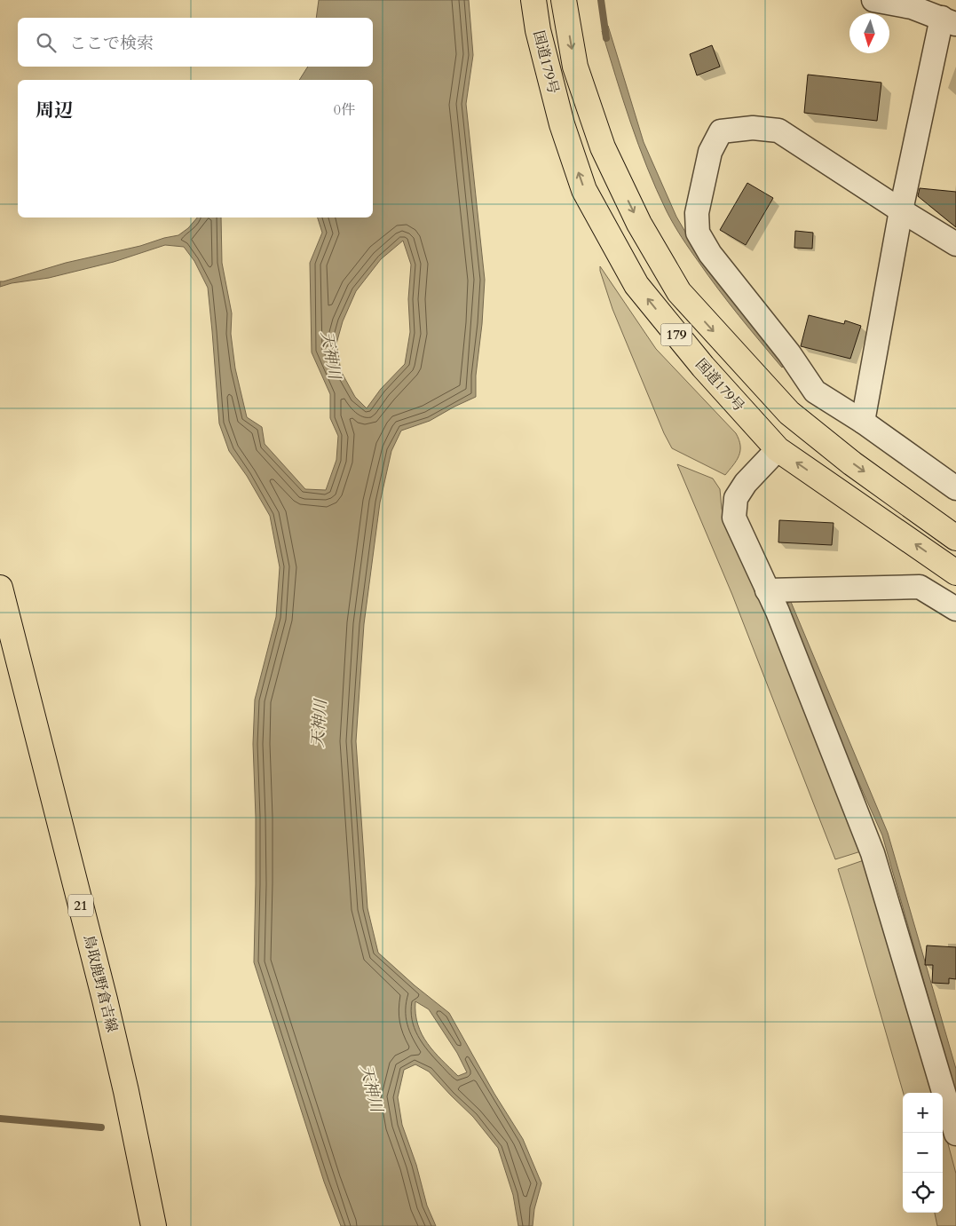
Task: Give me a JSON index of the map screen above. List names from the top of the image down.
{
  "streets": {
    "main road": [
      "国道179号",
      "179",
      "21",
      "鳥取鹿野倉吉線"
    ]
  },
  "water": ["天神川"],
  "north": "bottom",
  "page": {
    "search": "ここで検索",
    "heading": ["周辺", "0件"],
    "map_buttons": ["+", "−"]
  }
}
